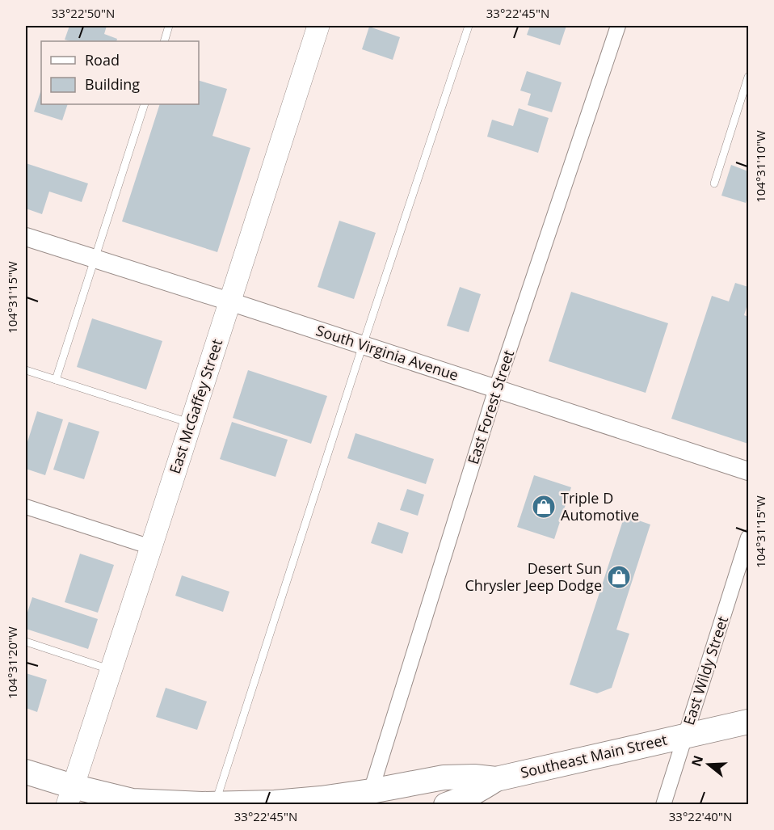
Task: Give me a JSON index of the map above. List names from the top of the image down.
{
  "streets": {
    "main road": ["East McGaffey Street", "Southeast Main Street"],
    "street": ["South Virginia Avenue", "East Forest Street", "East Wildy Street"]
  },
  "crossings": [
    ["South Virginia Avenue", "East McGaffey Street"],
    ["South Virginia Avenue", "East Forest Street"],
    ["East McGaffey Street", "Southeast Main Street"],
    ["East Forest Street", "Southeast Main Street"],
    ["East Wildy Street", "Southeast Main Street"]
  ],
  "places": {
    "shop": ["Triple D Automotive", "Desert Sun Chrysler Jeep Dodge"]
  },
  "legend": ["Road", "Building"],
  "north": "left",
  "coordinates": [
    "33°22'50\"N",
    "33°22'45\"N",
    "104°31'10\"W",
    "104°31'15\"W",
    "104°31'20\"W",
    "33°22'40\"N"
  ]
}
